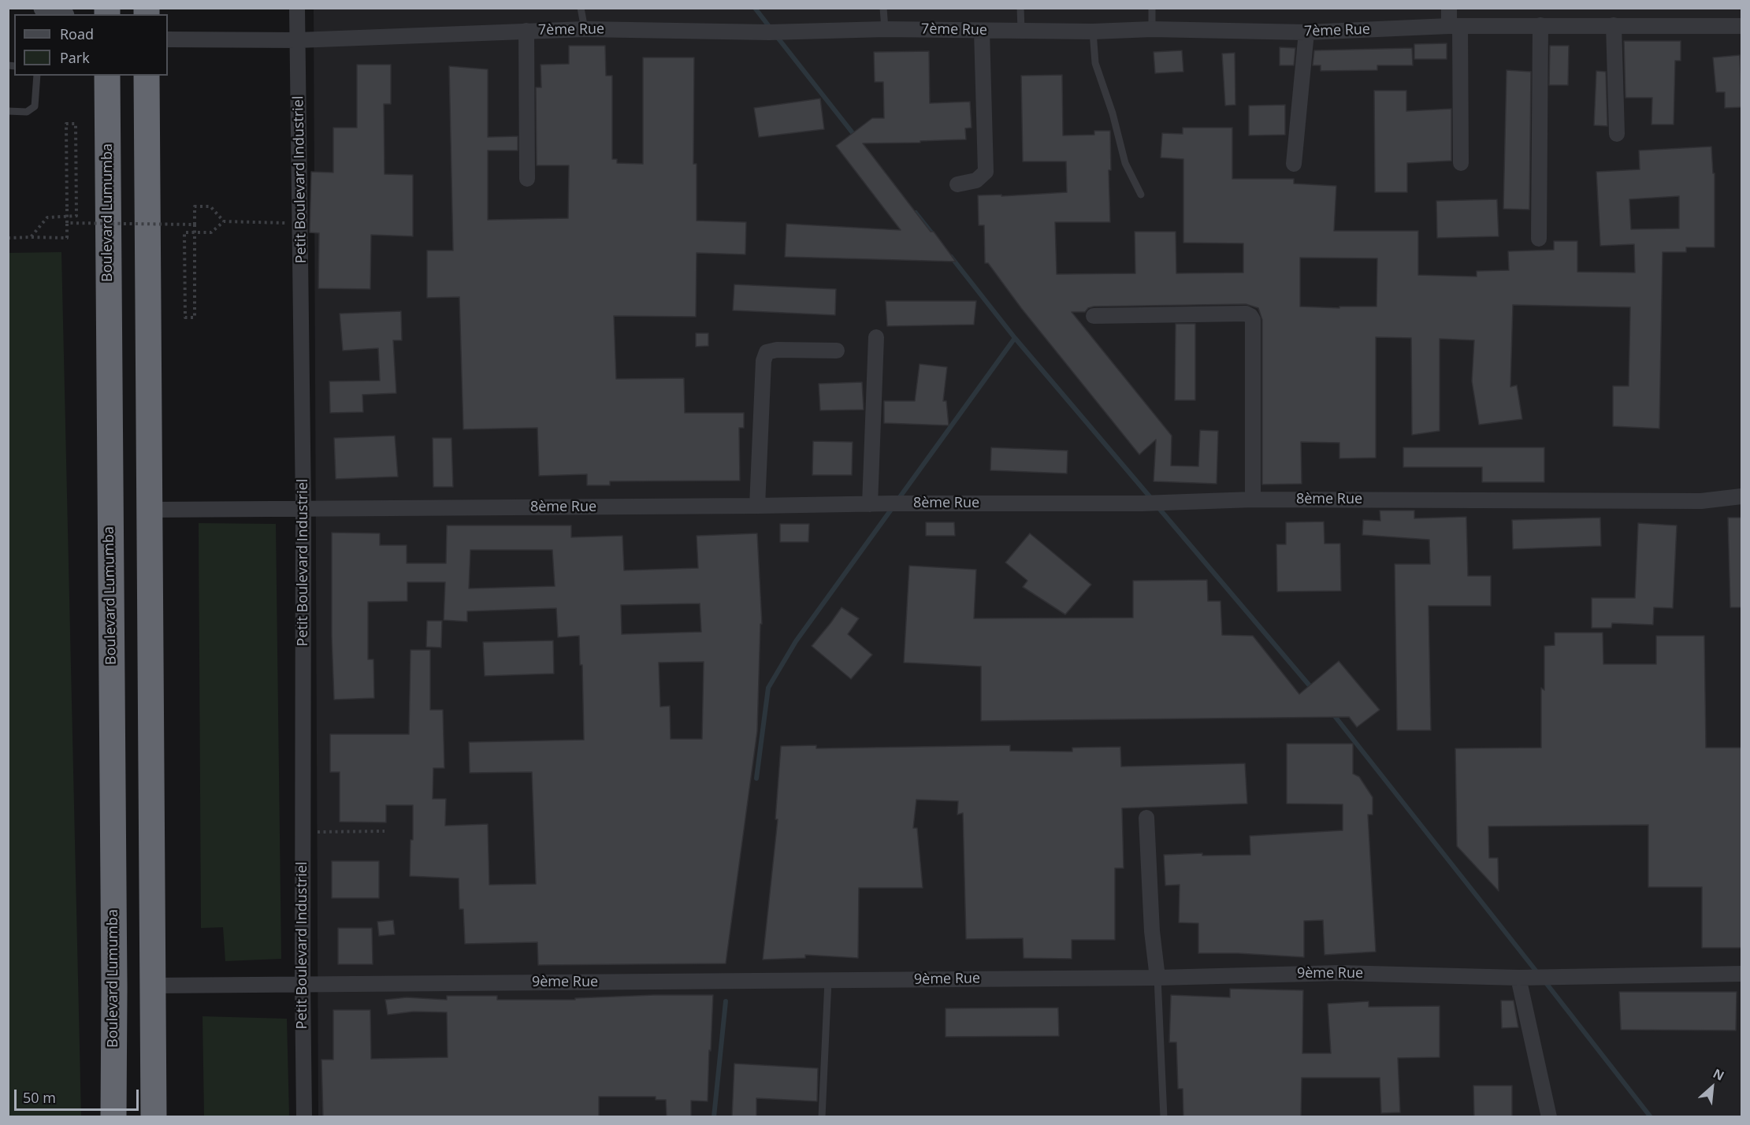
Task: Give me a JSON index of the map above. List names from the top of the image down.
{
  "streets": {
    "highway": ["Boulevard Lumumba"],
    "street": [
      "7ème Rue",
      "Petit Boulevard Industriel",
      "8ème Rue",
      "9ème Rue"
    ]
  },
  "crossings": [
    ["7ème Rue", "Petit Boulevard Industriel"],
    ["Petit Boulevard Industriel", "8ème Rue"],
    ["Petit Boulevard Industriel", "9ème Rue"]
  ],
  "legend": ["Road", "Park"],
  "scale_bar": "50 m",
  "north": "top right"
}
